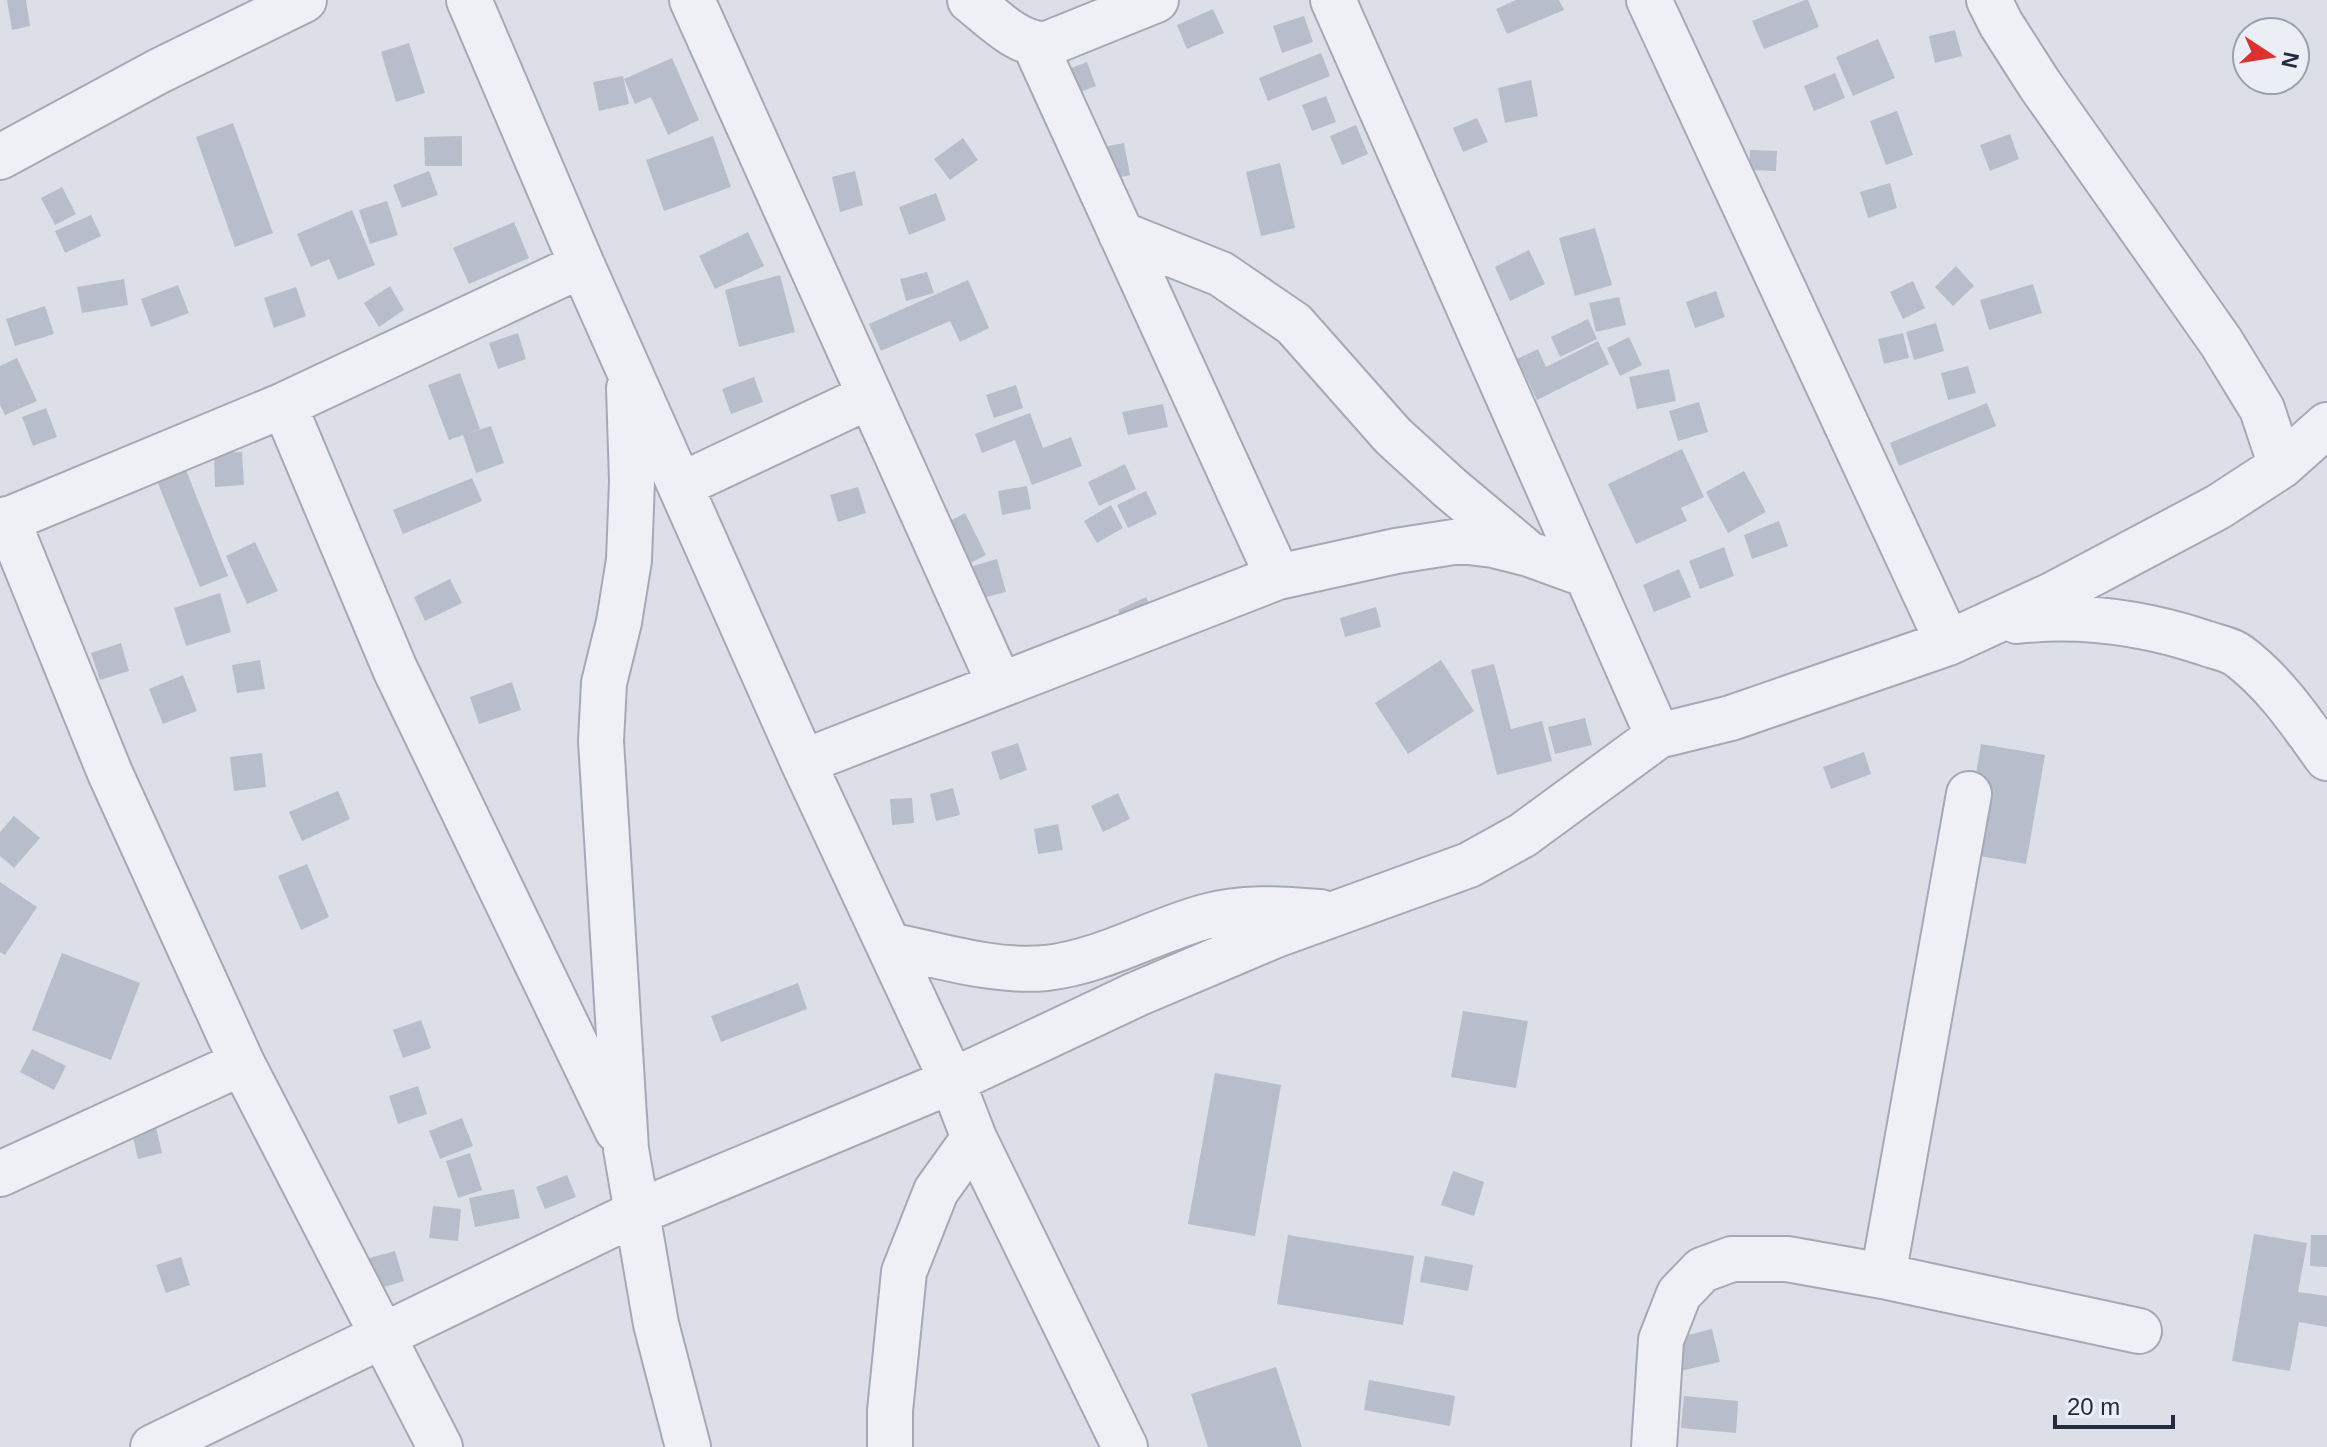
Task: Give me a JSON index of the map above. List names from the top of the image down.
{
  "scale_bar": "20 m",
  "north": "right"
}
